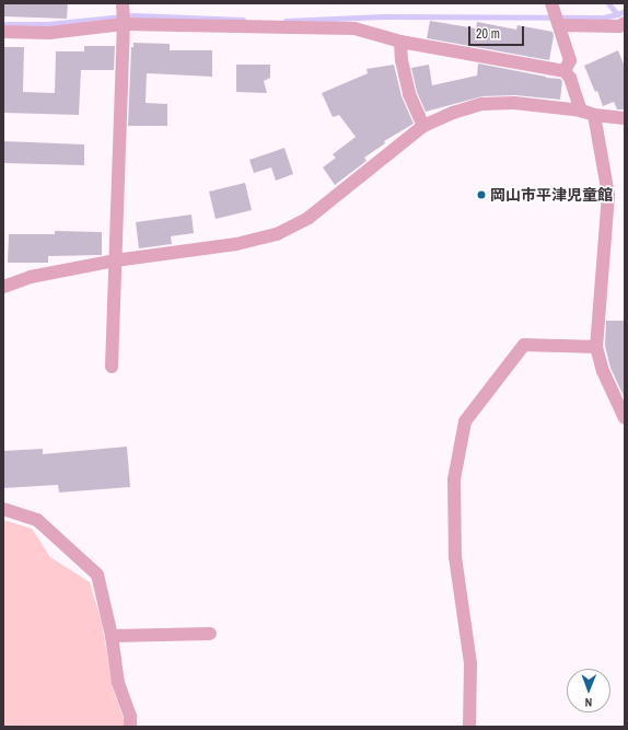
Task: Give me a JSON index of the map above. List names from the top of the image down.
{
  "places": ["岡山市平津児童館"],
  "scale_bar": "20 m",
  "north": "bottom"
}
